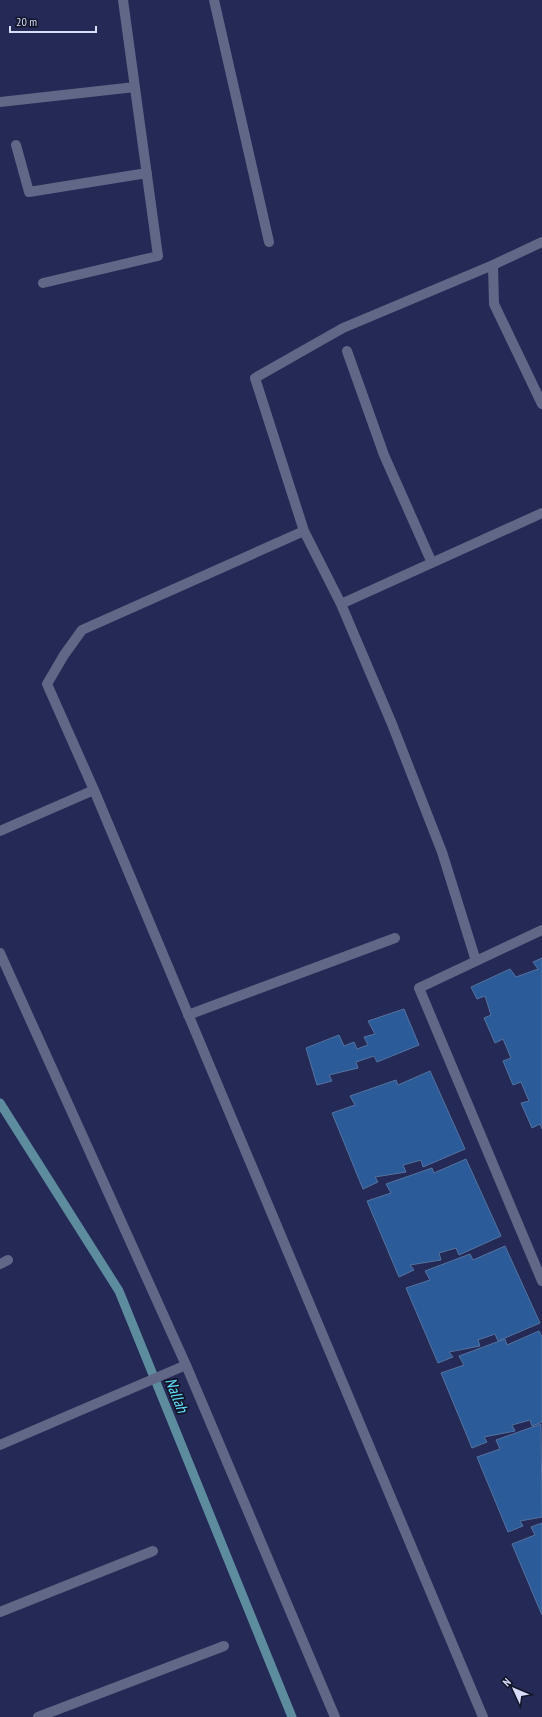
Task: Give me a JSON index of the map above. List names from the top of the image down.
{
  "water": ["Nallah"],
  "scale_bar": "20 m",
  "north": "top left"
}
